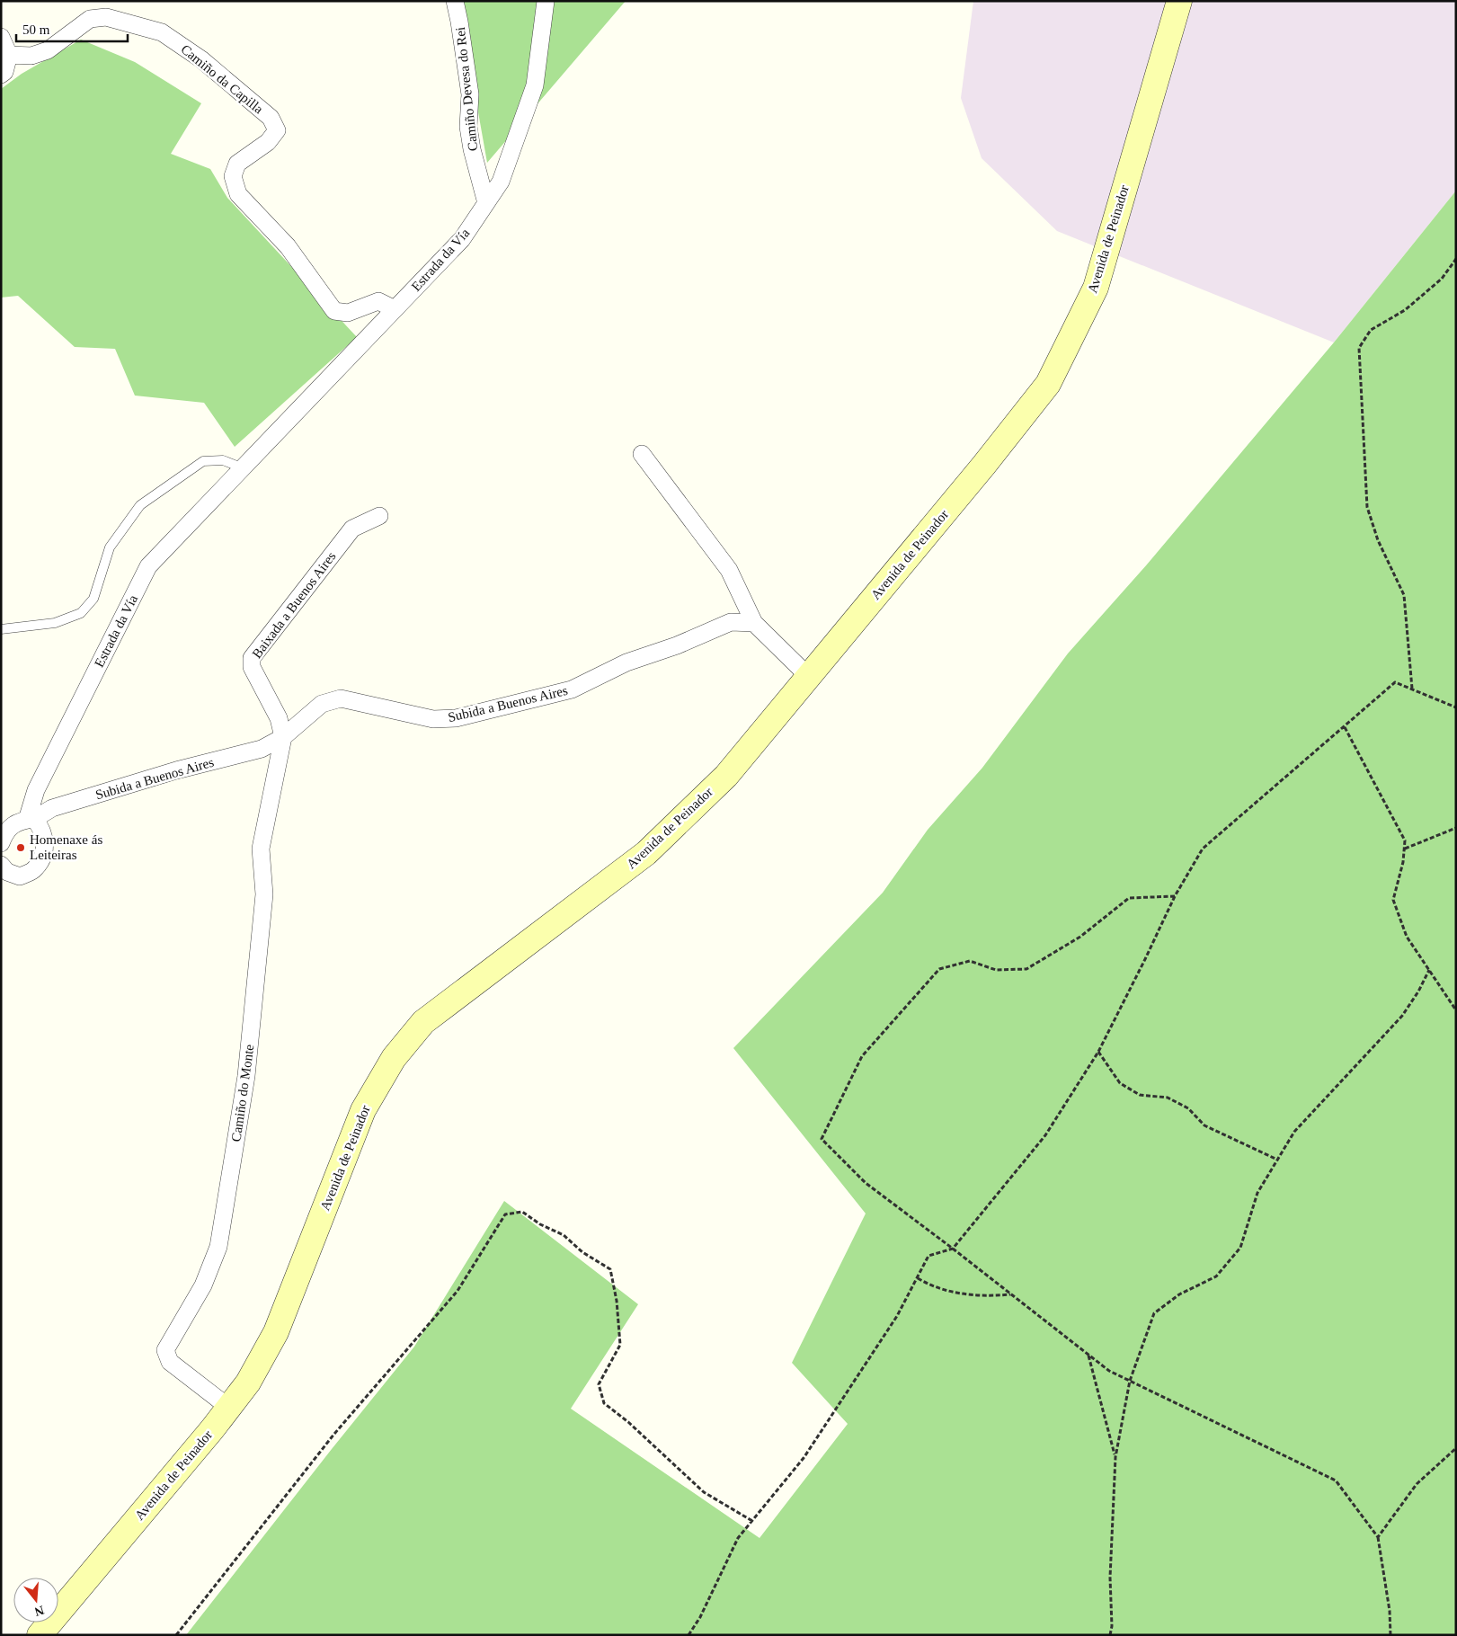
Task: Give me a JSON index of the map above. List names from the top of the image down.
{
  "streets": {
    "street": [
      "Camiño da Capilla",
      "Camiño Devesa do Rei",
      "Avenida de Peinador",
      "Estrada da Vía",
      "Baixada a Buenos Aires",
      "Subida a Buenos Aires",
      "Camiño do Monte"
    ]
  },
  "crossings": [
    ["Camiño da Capilla", "Estrada da Vía"],
    ["Camiño Devesa do Rei", "Estrada da Vía"],
    ["Avenida de Peinador", "Camiño do Monte"],
    ["Estrada da Vía", "Subida a Buenos Aires"],
    ["Baixada a Buenos Aires", "Subida a Buenos Aires"],
    ["Baixada a Buenos Aires", "Camiño do Monte"],
    ["Subida a Buenos Aires", "Camiño do Monte"]
  ],
  "places": ["Homenaxe ás Leiteiras"],
  "scale_bar": "50 m",
  "north": "bottom"
}
